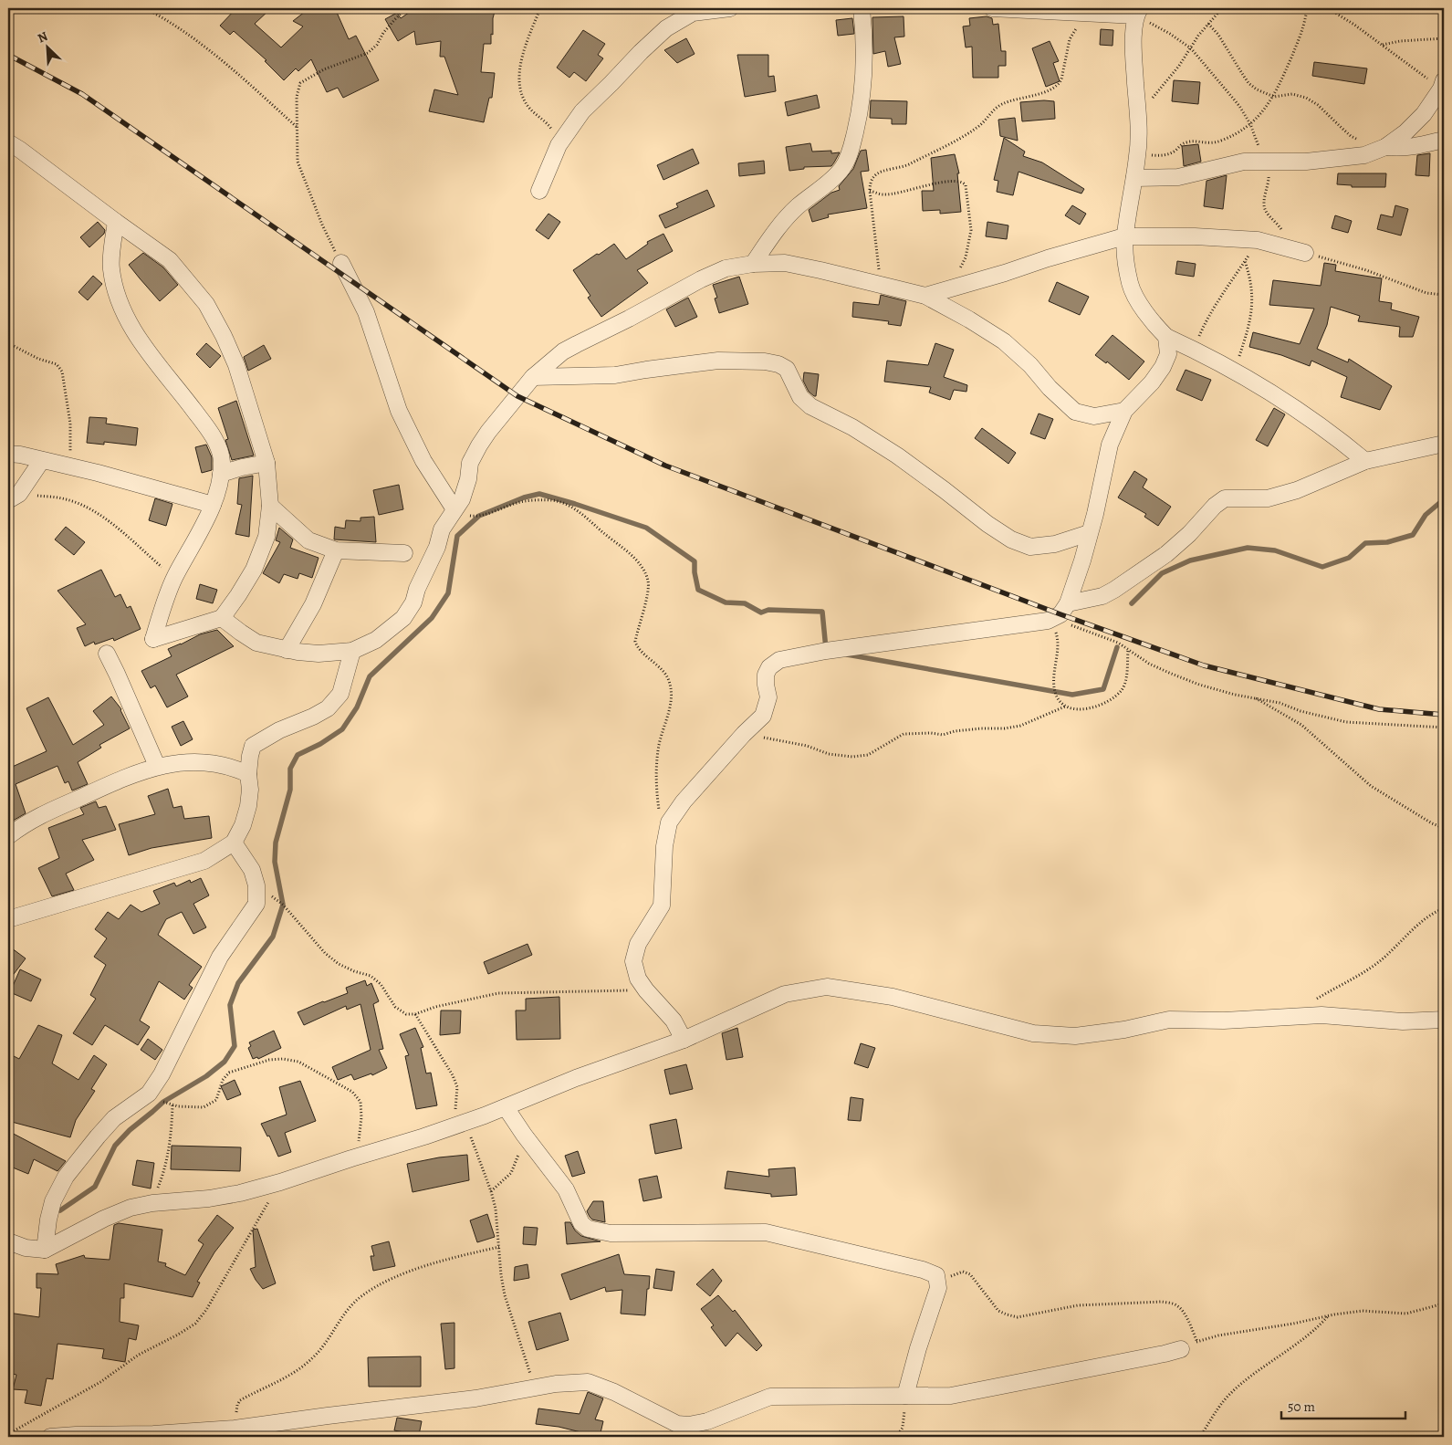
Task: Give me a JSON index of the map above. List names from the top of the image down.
{
  "scale_bar": "50 m",
  "north": "top left"
}
